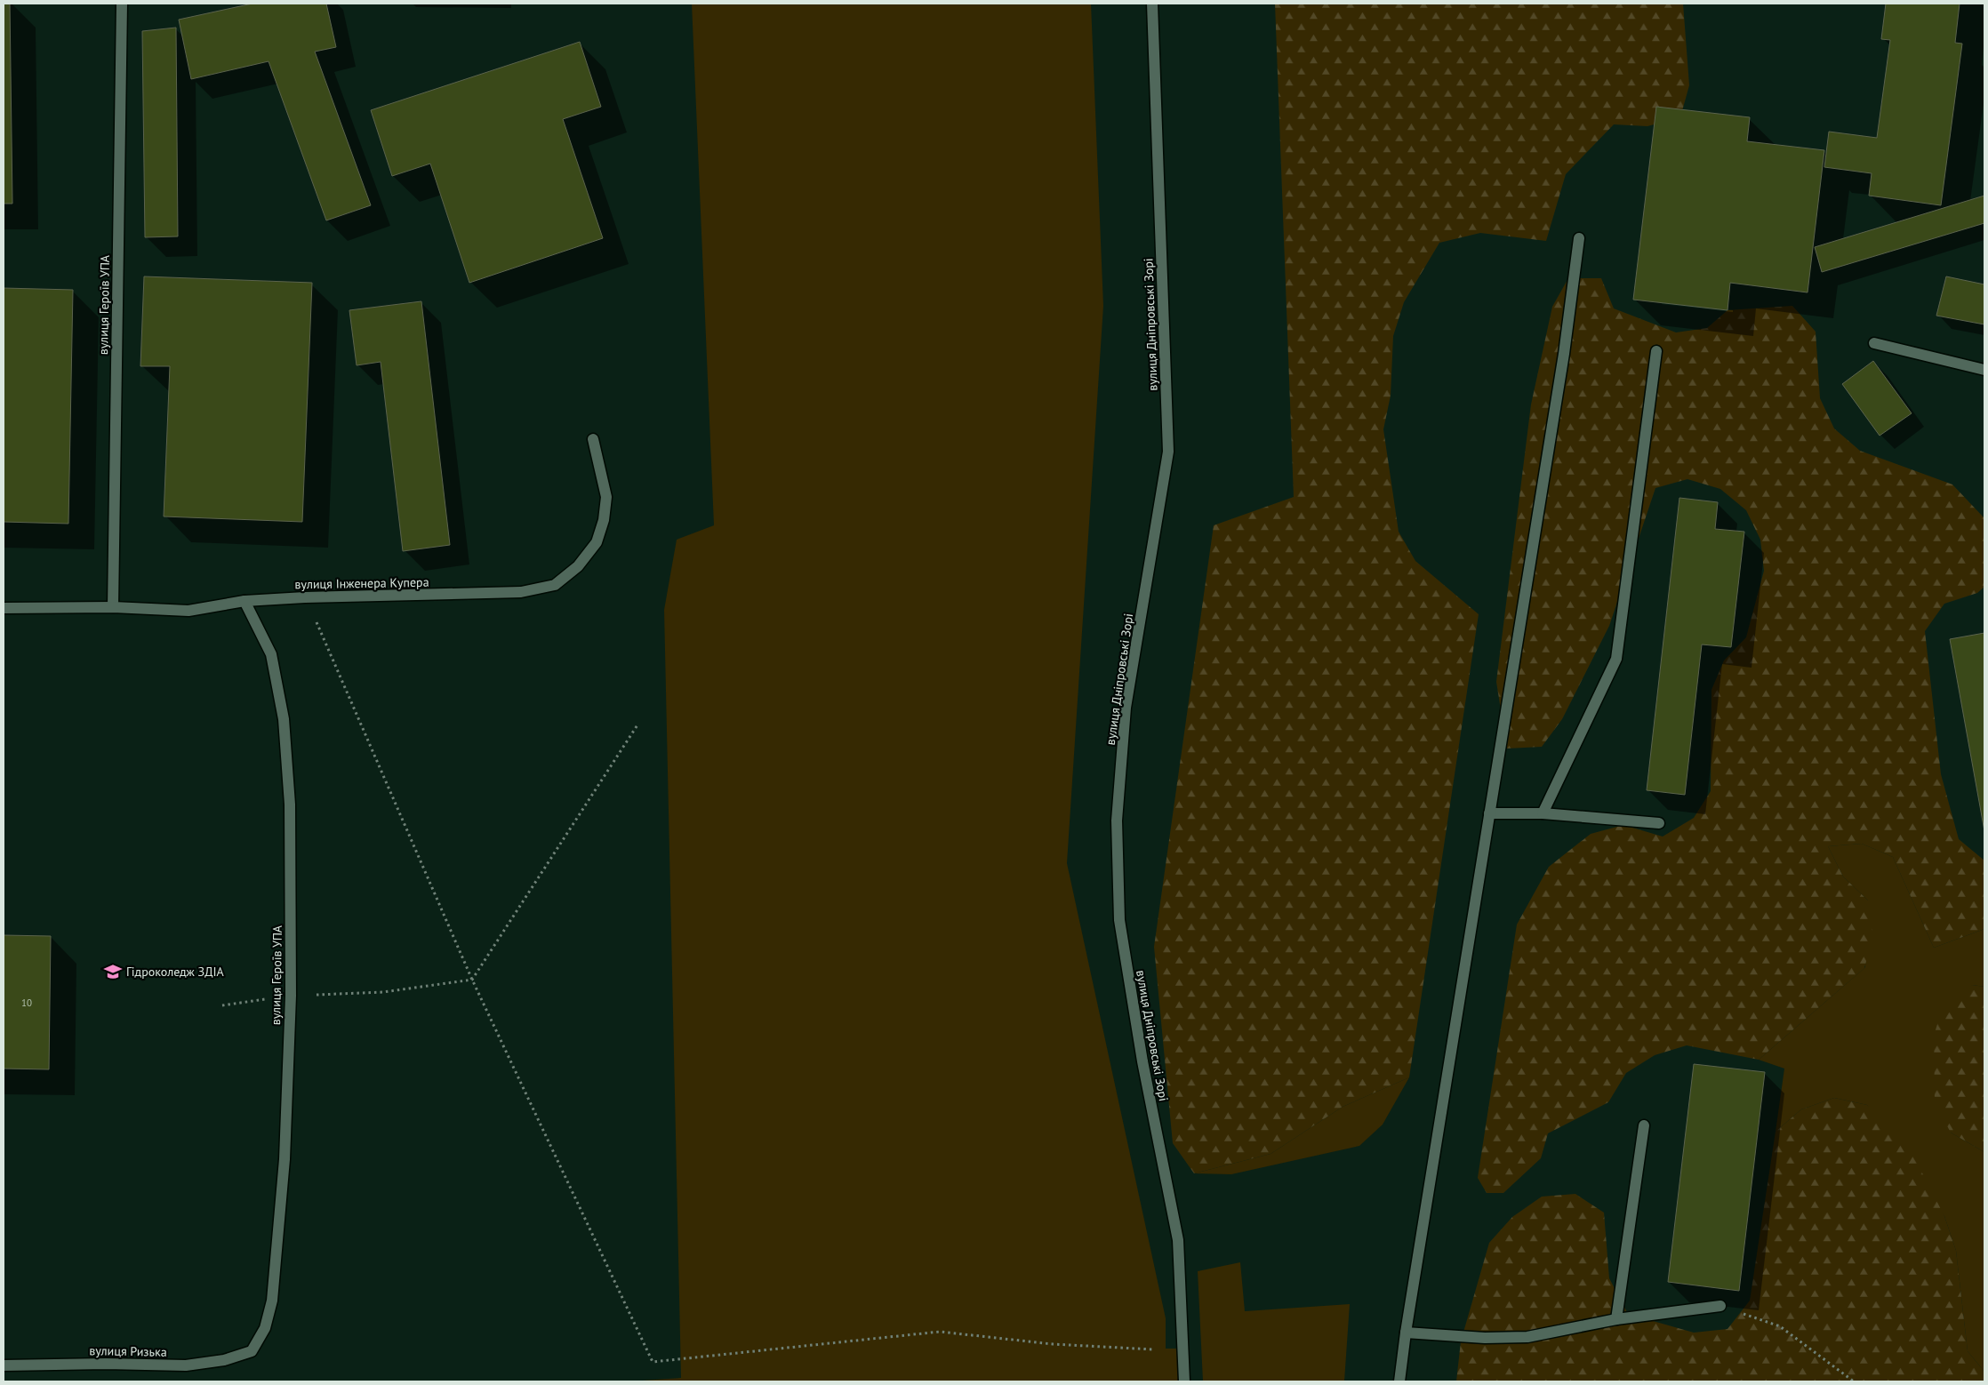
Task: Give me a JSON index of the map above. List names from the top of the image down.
{
  "streets": {
    "street": [
      "вулиця Героїв УПА",
      "вулиця Дніпровські Зорі",
      "вулиця Інженера Купера",
      "вулиця Ризька"
    ]
  },
  "crossings": [
    ["вулиця Героїв УПА", "вулиця Інженера Купера"],
    ["вулиця Героїв УПА", "вулиця Ризька"]
  ],
  "places": {
    "school or university": ["Гідроколедж ЗДIА"]
  },
  "house_numbers": ["10"]
}
